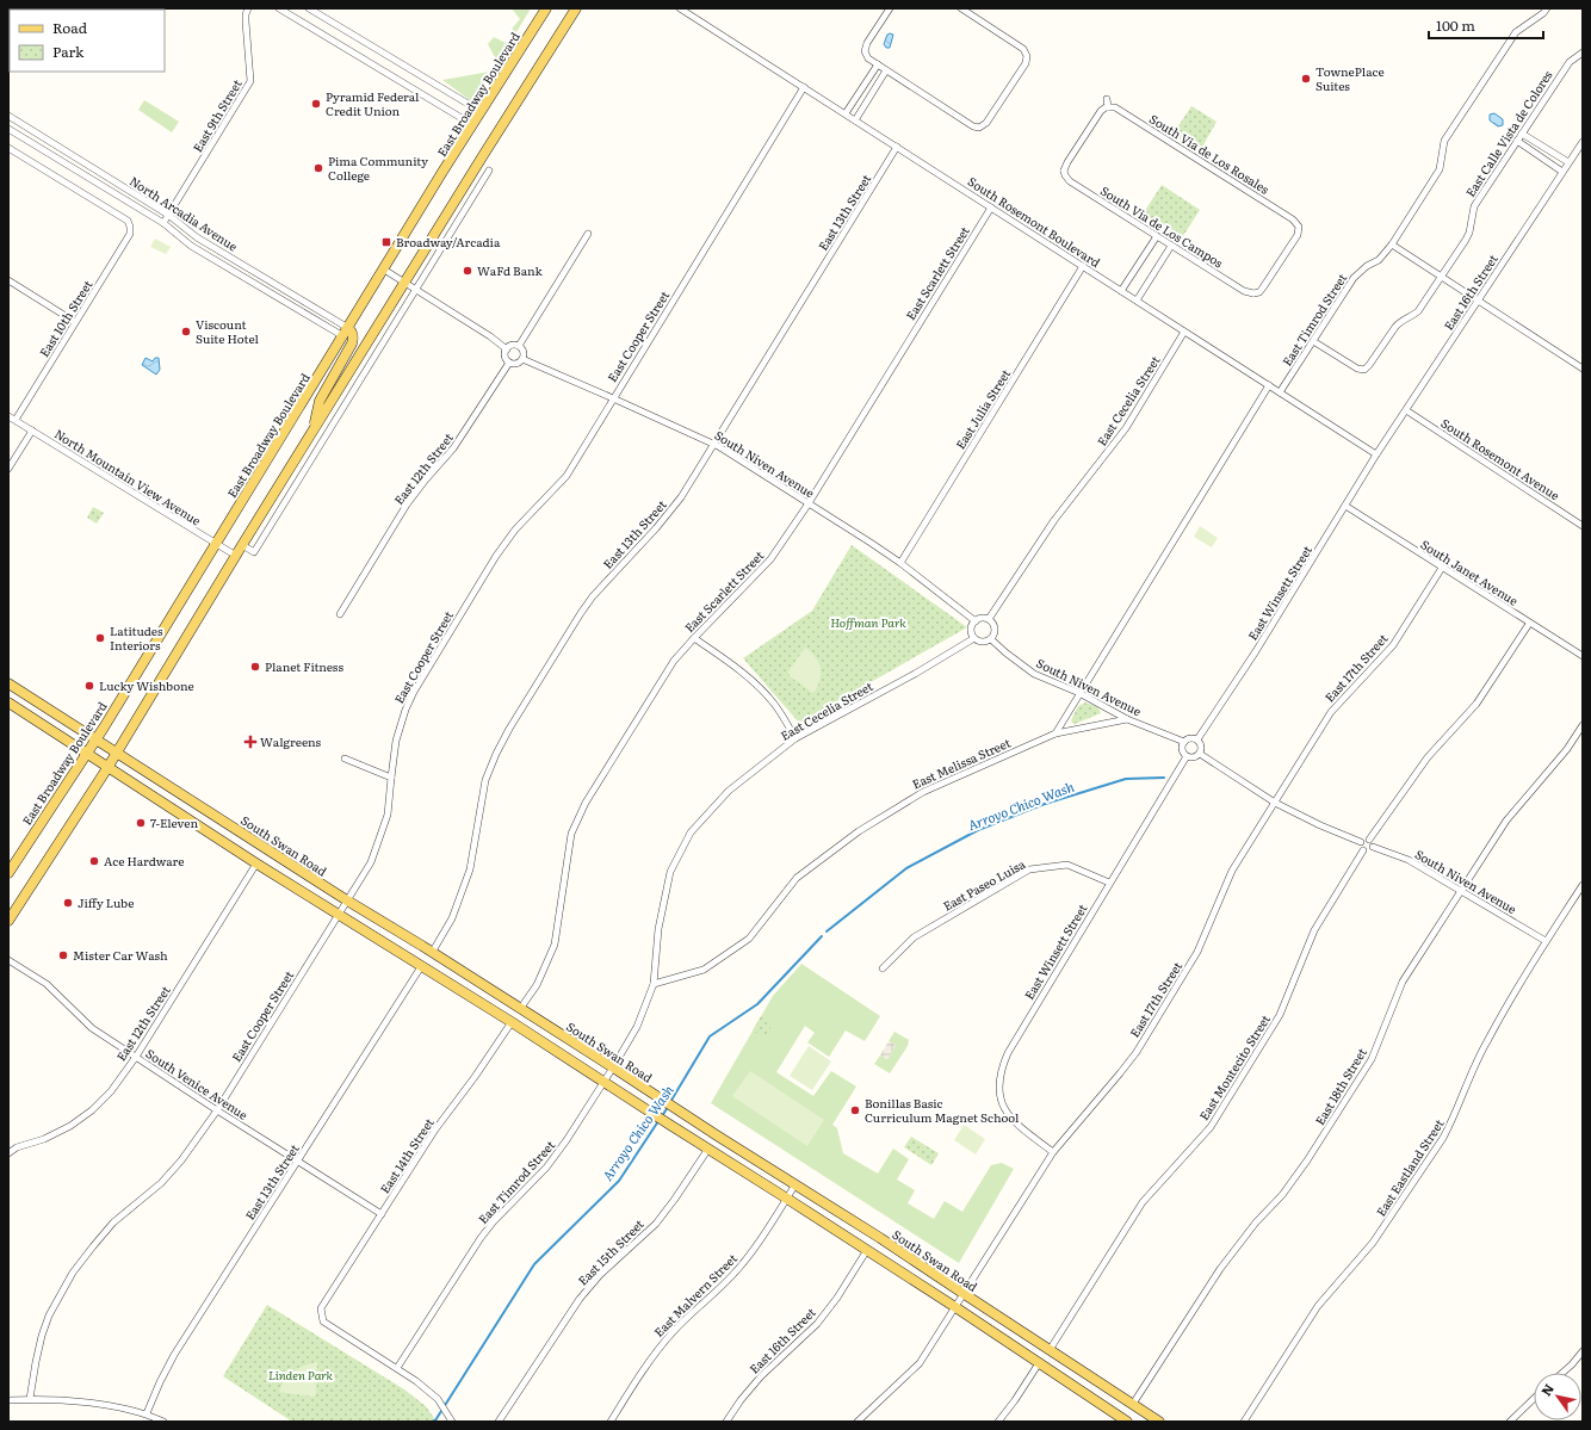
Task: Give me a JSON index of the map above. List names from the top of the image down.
{
  "streets": {
    "main road": ["East Broadway Boulevard", "South Swan Road"],
    "street": [
      "East 9th Street",
      "East Calle Vista de Colores",
      "South Via de Los Rosales",
      "East 13th Street",
      "North Arcadia Avenue",
      "South Rosemont Boulevard",
      "South Via de Los Campos",
      "East Scarlett Street",
      "East 16th Street",
      "East 10th Street",
      "East Timrod Street",
      "East Cooper Street",
      "East Cecelia Street",
      "East Julia Street",
      "South Rosemont Avenue",
      "South Niven Avenue",
      "East 12th Street",
      "North Mountain View Avenue",
      "South Janet Avenue",
      "East Winsett Street",
      "East 17th Street",
      "East Melissa Street",
      "East Paseo Luisa",
      "East Montecito Street",
      "South Venice Avenue",
      "East 18th Street",
      "East 14th Street",
      "East Eastland Street",
      "East 15th Street",
      "East Malvern Street"
    ]
  },
  "crossings": [
    ["East Broadway Boulevard", "North Arcadia Avenue"],
    ["East Broadway Boulevard", "North Mountain View Avenue"],
    ["East Broadway Boulevard", "South Swan Road"],
    ["East 9th Street", "North Arcadia Avenue"],
    ["East Calle Vista de Colores", "East Timrod Street"],
    ["South Via de Los Rosales", "South Via de Los Campos"],
    ["East 13th Street", "South Rosemont Boulevard"],
    ["East 13th Street", "South Niven Avenue"],
    ["East 13th Street", "South Swan Road"],
    ["East 13th Street", "South Venice Avenue"],
    ["South Rosemont Boulevard", "East Scarlett Street"],
    ["South Rosemont Boulevard", "East 16th Street"],
    ["South Rosemont Boulevard", "East Timrod Street"],
    ["South Rosemont Boulevard", "East Cooper Street"],
    ["South Rosemont Boulevard", "East Cecelia Street"],
    ["South Rosemont Boulevard", "East Julia Street"],
    ["South Rosemont Boulevard", "East Winsett Street"],
    ["East Scarlett Street", "South Niven Avenue"],
    ["East Scarlett Street", "South Swan Road"],
    ["East 16th Street", "South Rosemont Avenue"],
    ["East 16th Street", "East Winsett Street"],
    ["East 10th Street", "North Mountain View Avenue"],
    ["East Timrod Street", "East Cecelia Street"],
    ["East Timrod Street", "East 14th Street"],
    ["East Cooper Street", "South Niven Avenue"],
    ["East Cooper Street", "South Swan Road"],
    ["East Cooper Street", "South Venice Avenue"],
    ["East Cecelia Street", "South Niven Avenue"],
    ["East Cecelia Street", "East Melissa Street"],
    ["East Cecelia Street", "South Swan Road"],
    ["East Julia Street", "South Niven Avenue"],
    ["South Niven Avenue", "East 12th Street"],
    ["South Niven Avenue", "East Winsett Street"],
    ["South Niven Avenue", "East Melissa Street"],
    ["South Niven Avenue", "East Montecito Street"],
    ["South Niven Avenue", "East 18th Street"],
    ["South Niven Avenue", "East Eastland Street"],
    ["East 12th Street", "South Venice Avenue"],
    ["South Janet Avenue", "East Winsett Street"],
    ["South Janet Avenue", "East 17th Street"],
    ["East Winsett Street", "East 17th Street"],
    ["East Winsett Street", "East Paseo Luisa"],
    ["East 17th Street", "South Swan Road"],
    ["South Swan Road", "East Montecito Street"],
    ["South Swan Road", "East 18th Street"],
    ["South Swan Road", "East Malvern Street"],
    ["South Venice Avenue", "East 14th Street"]
  ],
  "water": ["Arroyo Chico Wash"],
  "parks": ["Hoffman Park", "Linden Park"],
  "places": {
    "other": [
      "TownePlace Suites",
      "Pyramid Federal Credit Union",
      "Pima Community College",
      "WaFd Bank",
      "Viscount Suite Hotel",
      "Latitudes Interiors",
      "Planet Fitness",
      "Lucky Wishbone",
      "7-Eleven",
      "Ace Hardware",
      "Jiffy Lube",
      "Mister Car Wash",
      "Bonillas Basic Curriculum Magnet School"
    ],
    "transit": ["Broadway/Arcadia"],
    "health": ["Walgreens"]
  },
  "legend": ["Road", "Park"],
  "scale_bar": "100 m",
  "north": "top left"
}
